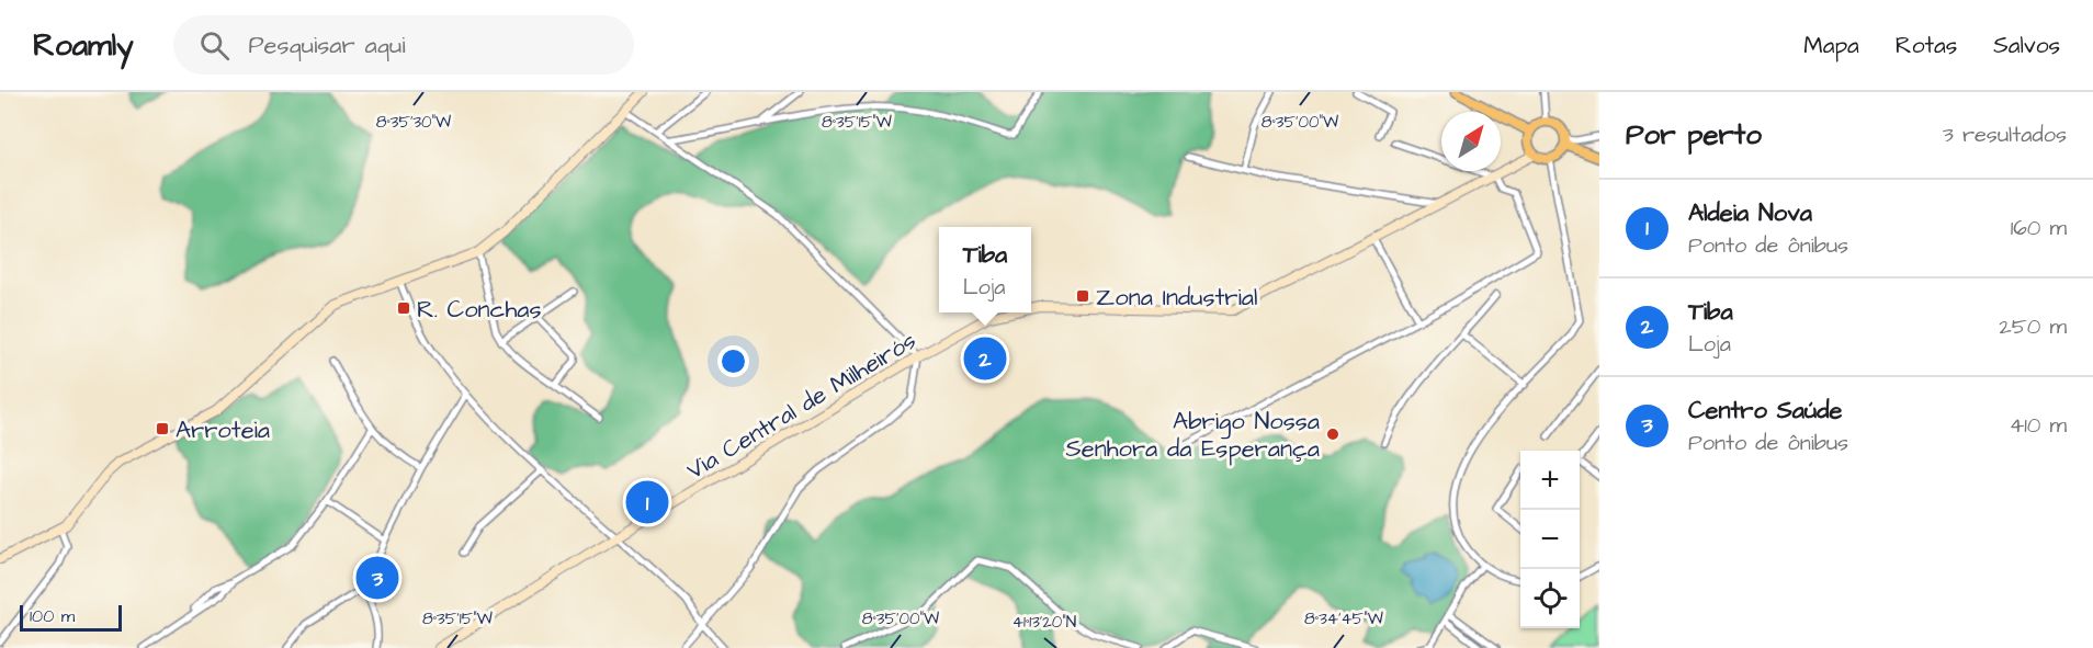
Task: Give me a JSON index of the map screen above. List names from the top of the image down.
{
  "streets": {
    "street": ["Via Central de Milheirós"]
  },
  "places": {
    "transit": ["Zona Industrial", "R. Conchas", "Arroteia"],
    "other": ["Abrigo Nossa Senhora da Esperança"]
  },
  "scale_bar": "100 m",
  "north": "top right",
  "page": {
    "header": "Roamly",
    "search": "Pesquisar aqui",
    "nav": ["Mapa", "Rotas", "Salvos"],
    "heading": ["Por perto", "3 resultados"],
    "list": [
      {
        "mark": "1",
        "name": "Aldeia Nova",
        "note": "Ponto de ônibus",
        "value": "160 m"
      },
      {
        "mark": "2",
        "name": "Tiba",
        "note": "Loja",
        "value": "250 m"
      },
      {
        "mark": "3",
        "name": "Centro Saúde",
        "note": "Ponto de ônibus",
        "value": "410 m"
      }
    ],
    "popup": ["Tiba", "Loja"],
    "pins": ["2", "1", "3"],
    "map_buttons": ["+", "−"],
    "scale": "100 m"
  },
  "coordinates": [
    "8°35'30\"W",
    "8°35'15\"W",
    "8°35'00\"W",
    "8°34'45\"W",
    "41°13'20\"N"
  ]
}
